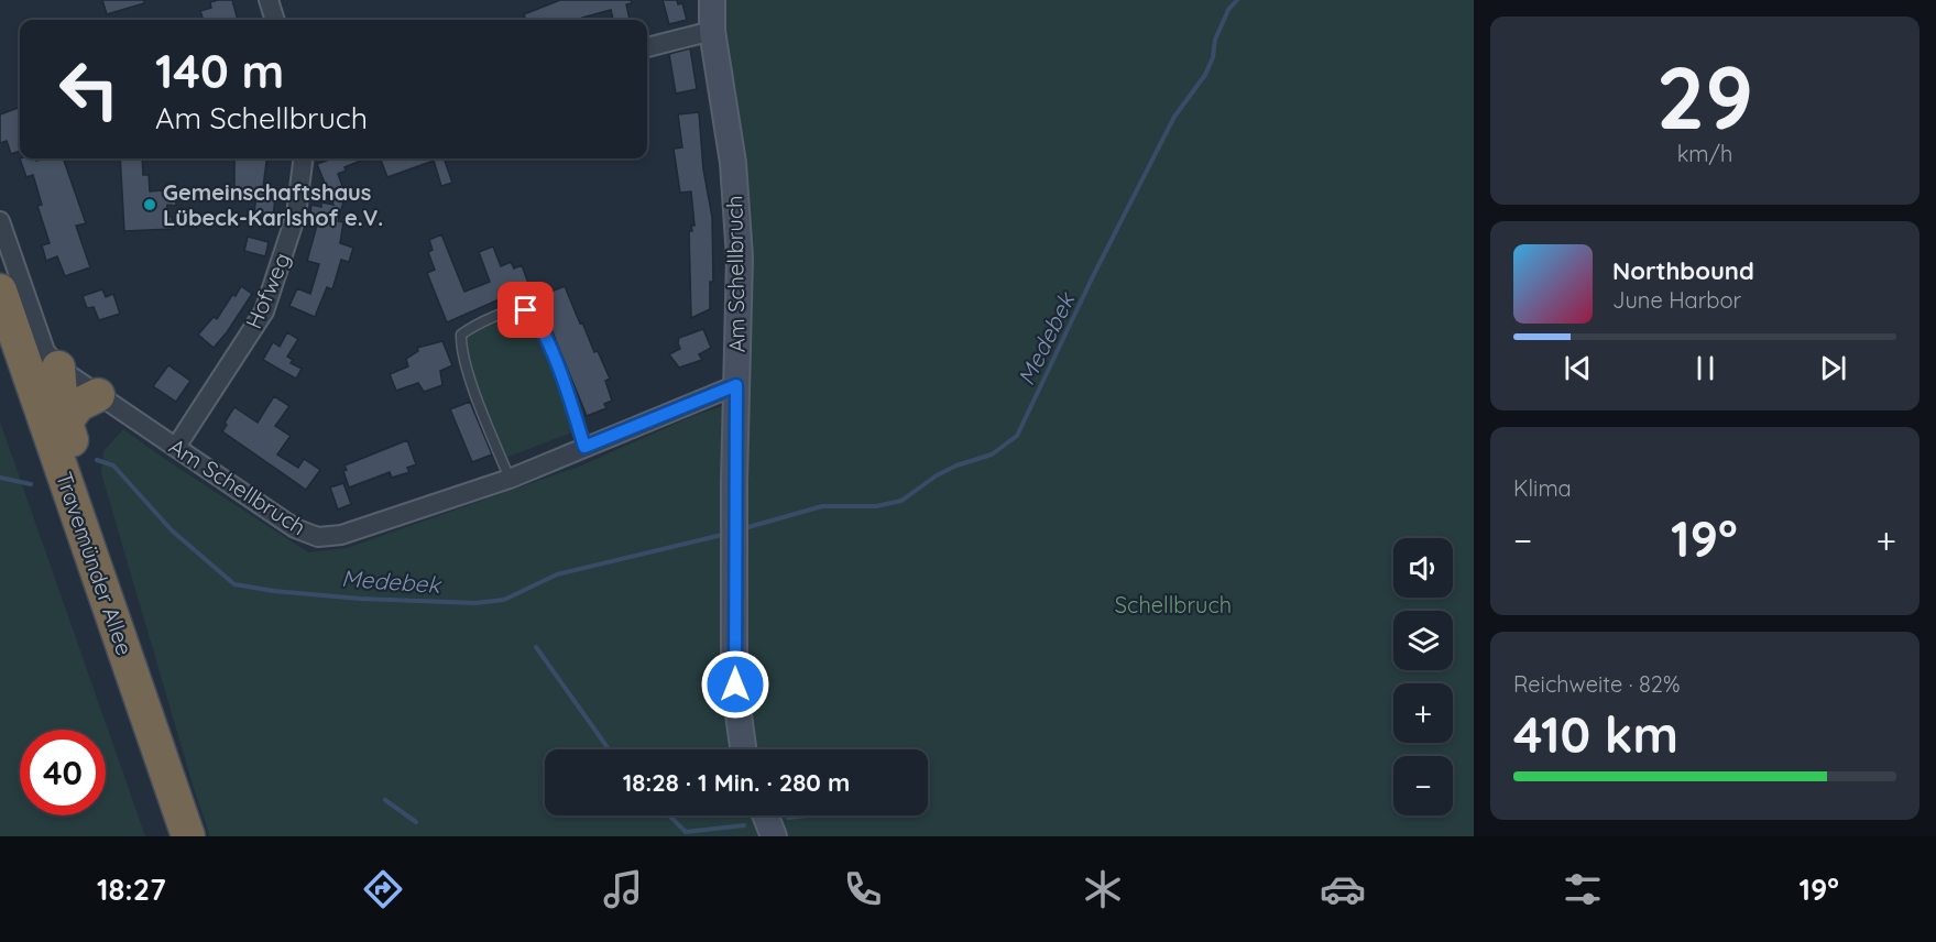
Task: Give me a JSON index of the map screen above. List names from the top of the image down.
{
  "streets": {
    "highway": ["Travemünder Allee"],
    "street": ["Am Schellbruch", "Hofweg"]
  },
  "crossings": [
    ["Am Schellbruch", "Hofweg"]
  ],
  "water": ["Medebek"],
  "parks": ["Schellbruch"],
  "places": ["Gemeinschaftshaus Lübeck-Karlshof e.V."],
  "page": {
    "tile": [
      ["29", "km/h"],
      "Klima",
      ["Reichweite · 82%", "410 km"]
    ],
    "turn": ["140 m", "Am Schellbruch"],
    "song": ["Northbound", "June Harbor"],
    "heat": ["−", "19°", "+"],
    "map_buttons": ["+", "−"],
    "limit": "40",
    "trip": "18:28 · 1 Min. · 280 m",
    "tabs": ["18:27", "19°"]
  }
}
